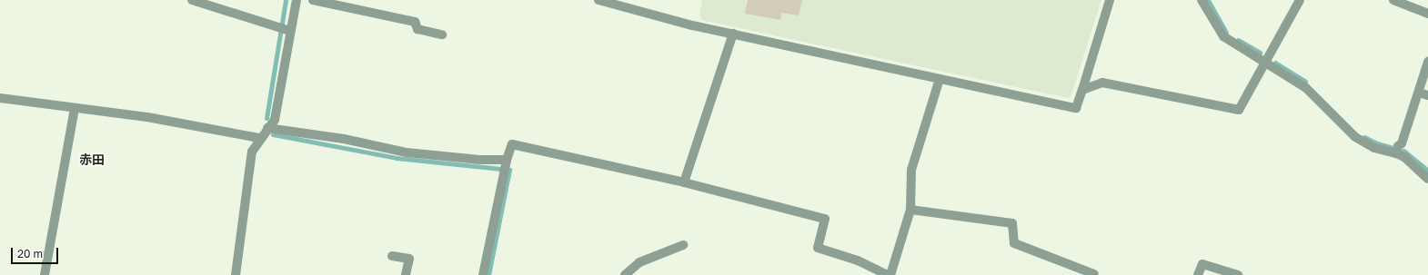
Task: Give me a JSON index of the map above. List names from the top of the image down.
{
  "districts": ["赤田"],
  "scale_bar": "20 m"
}
